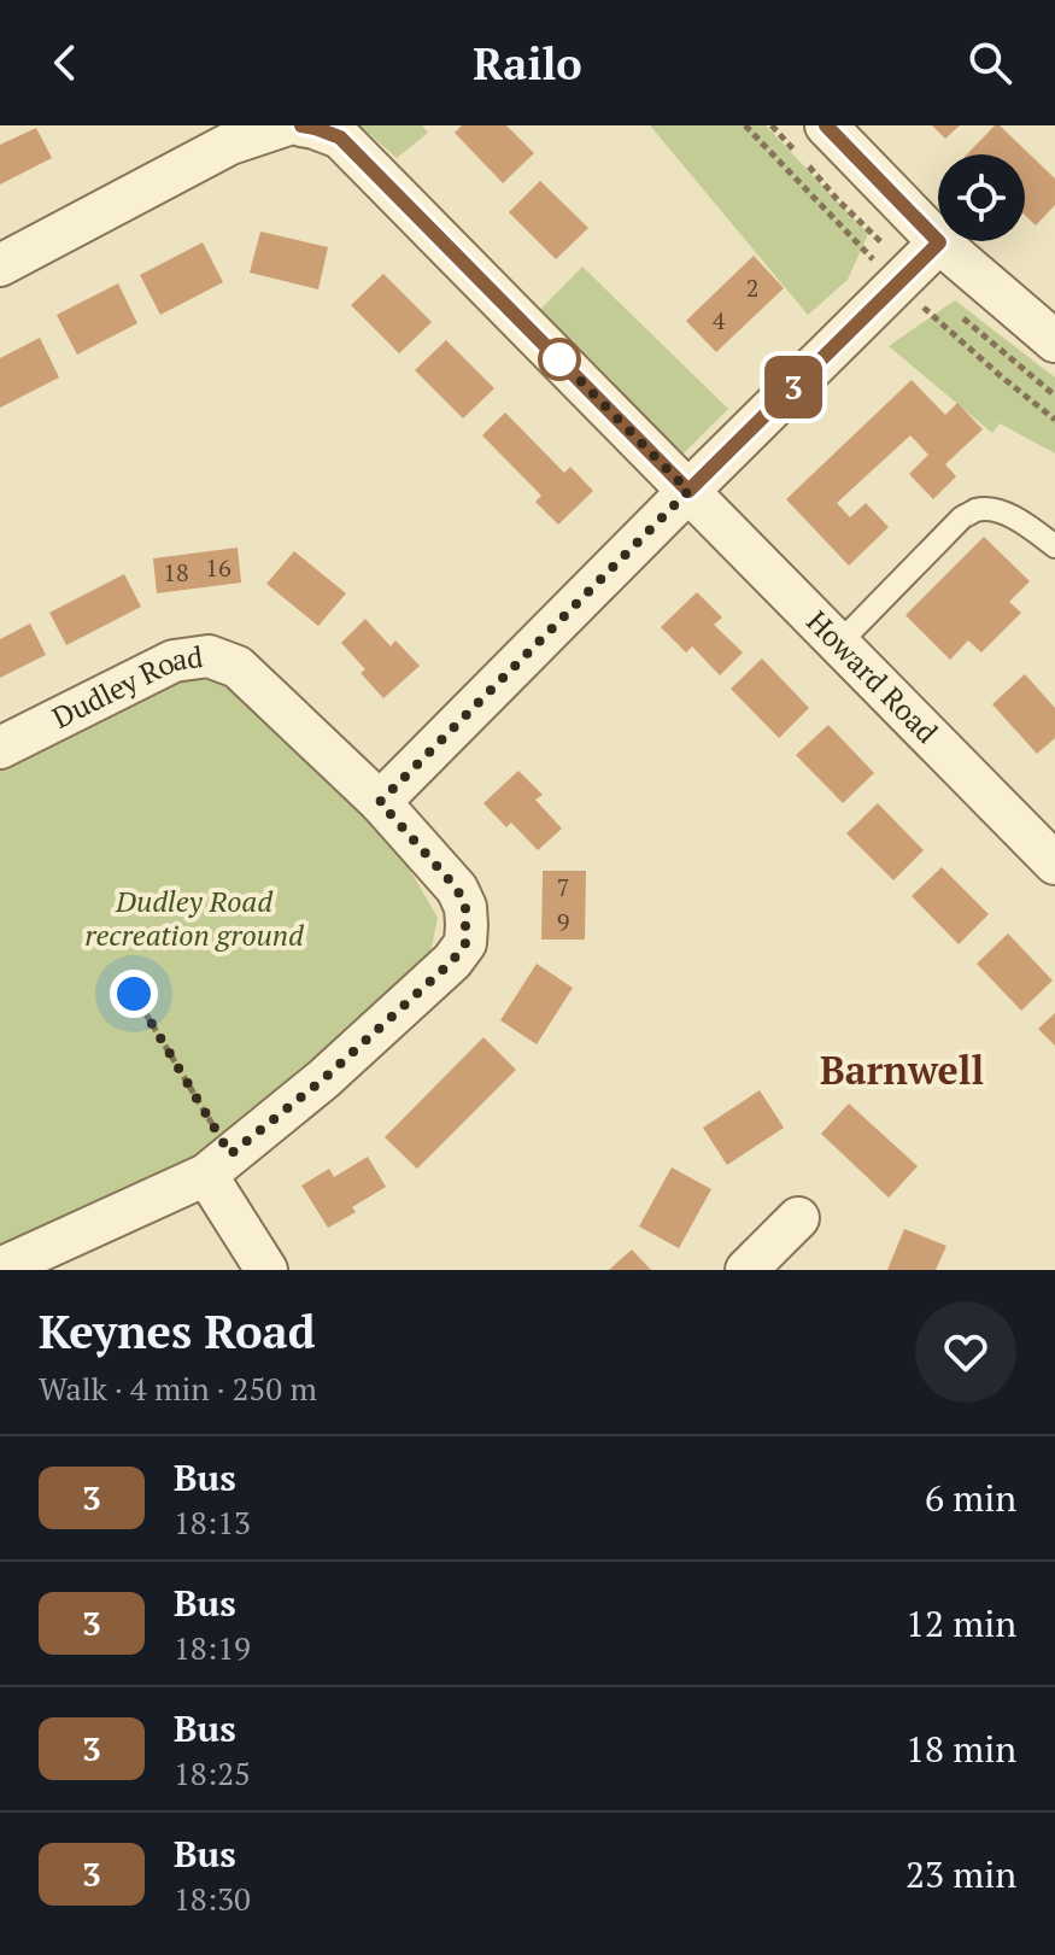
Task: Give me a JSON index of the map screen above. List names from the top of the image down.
{
  "streets": {
    "street": ["Howard Road", "Dudley Road"]
  },
  "districts": ["Barnwell"],
  "parks": ["Dudley Road recreation ground"],
  "lines": ["bus line 3"],
  "house_numbers": [
    "2",
    "4",
    "16",
    "18",
    "7",
    "9"
  ],
  "page": {
    "header": "Railo",
    "on_map": "3",
    "heading": ["Keynes Road", "Walk · 4 min · 250 m"],
    "list": [
      {
        "mark": "3",
        "name": "Bus",
        "note": "18:13",
        "value": "6 min"
      },
      {
        "mark": "3",
        "name": "Bus",
        "note": "18:19",
        "value": "12 min"
      },
      {
        "mark": "3",
        "name": "Bus",
        "note": "18:25",
        "value": "18 min"
      },
      {
        "mark": "3",
        "name": "Bus",
        "note": "18:30",
        "value": "23 min"
      }
    ]
  }
}
